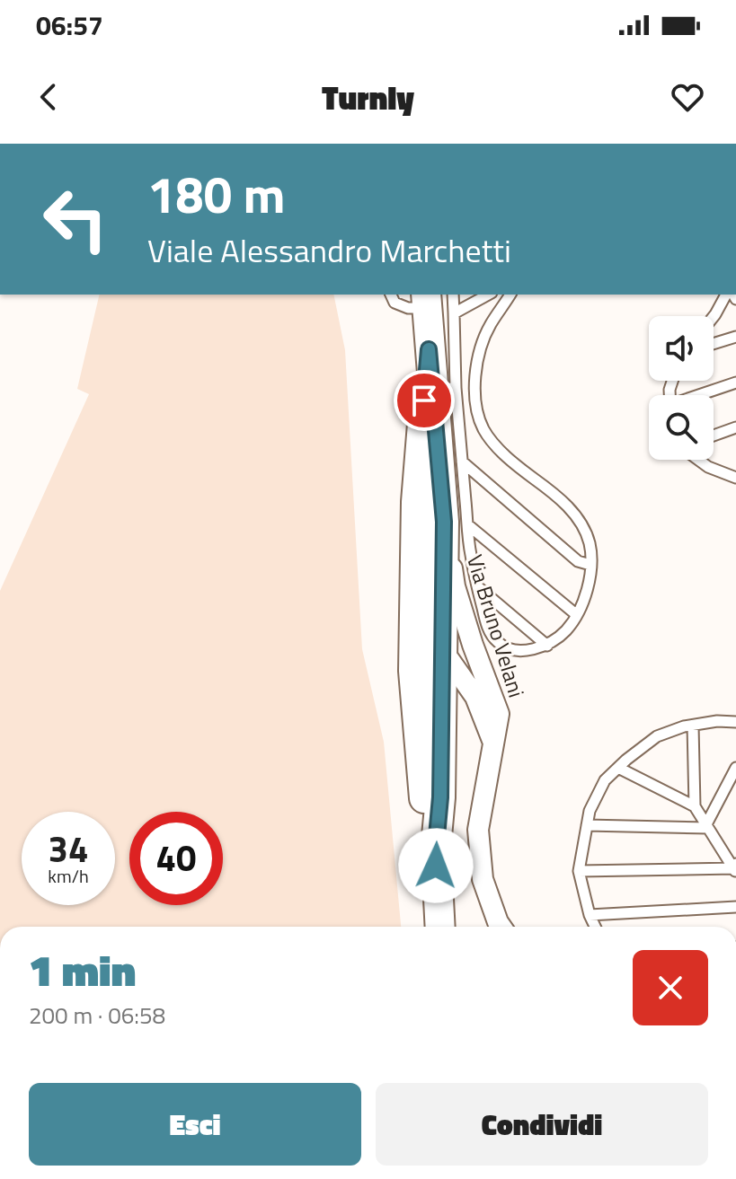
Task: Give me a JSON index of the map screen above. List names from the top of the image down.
{
  "streets": {
    "street": ["Via Bruno Velani"]
  },
  "page": {
    "status": "06:57",
    "header": "Turnly",
    "turn": ["180 m", "Viale Alessandro Marchetti"],
    "speed": "34 km/h",
    "limit": "40",
    "heading": ["1 min", "200 m · 06:58"],
    "buttons": ["Esci", "Condividi"]
  }
}
